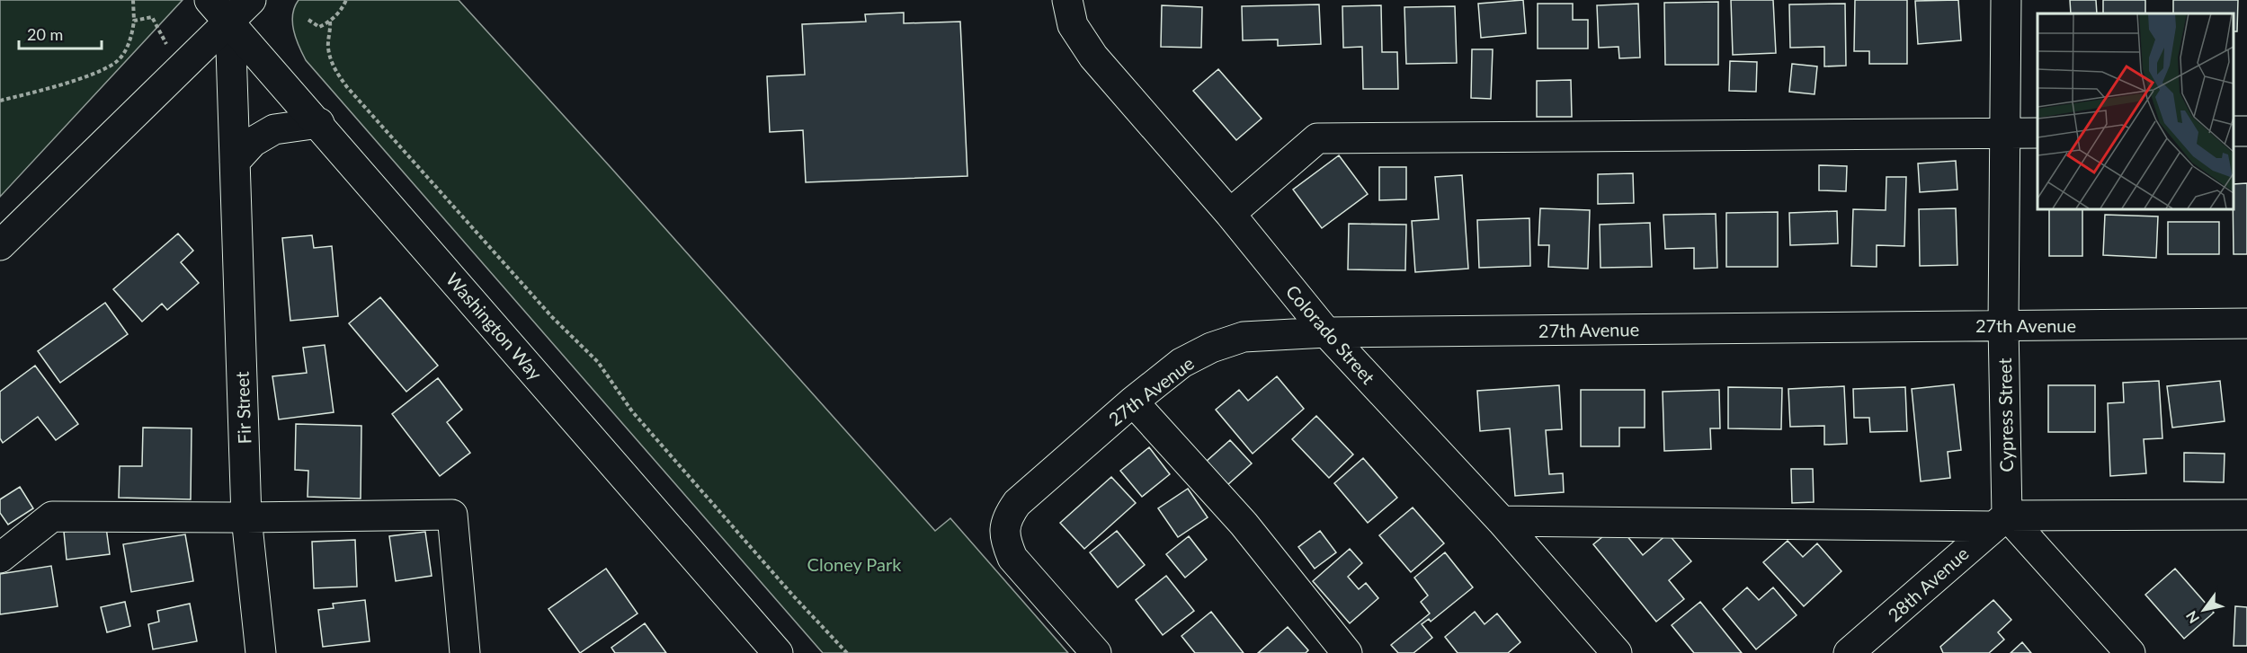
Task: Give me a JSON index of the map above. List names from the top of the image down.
{
  "streets": {
    "street": [
      "27th Avenue",
      "Washington Way",
      "Colorado Street",
      "Fir Street",
      "Cypress Street",
      "28th Avenue"
    ]
  },
  "crossings": [
    ["27th Avenue", "Colorado Street"],
    ["27th Avenue", "Cypress Street"],
    ["Washington Way", "Fir Street"],
    ["Cypress Street", "28th Avenue"]
  ],
  "parks": ["Cloney Park"],
  "scale_bar": "20 m",
  "north": "bottom left"
}
